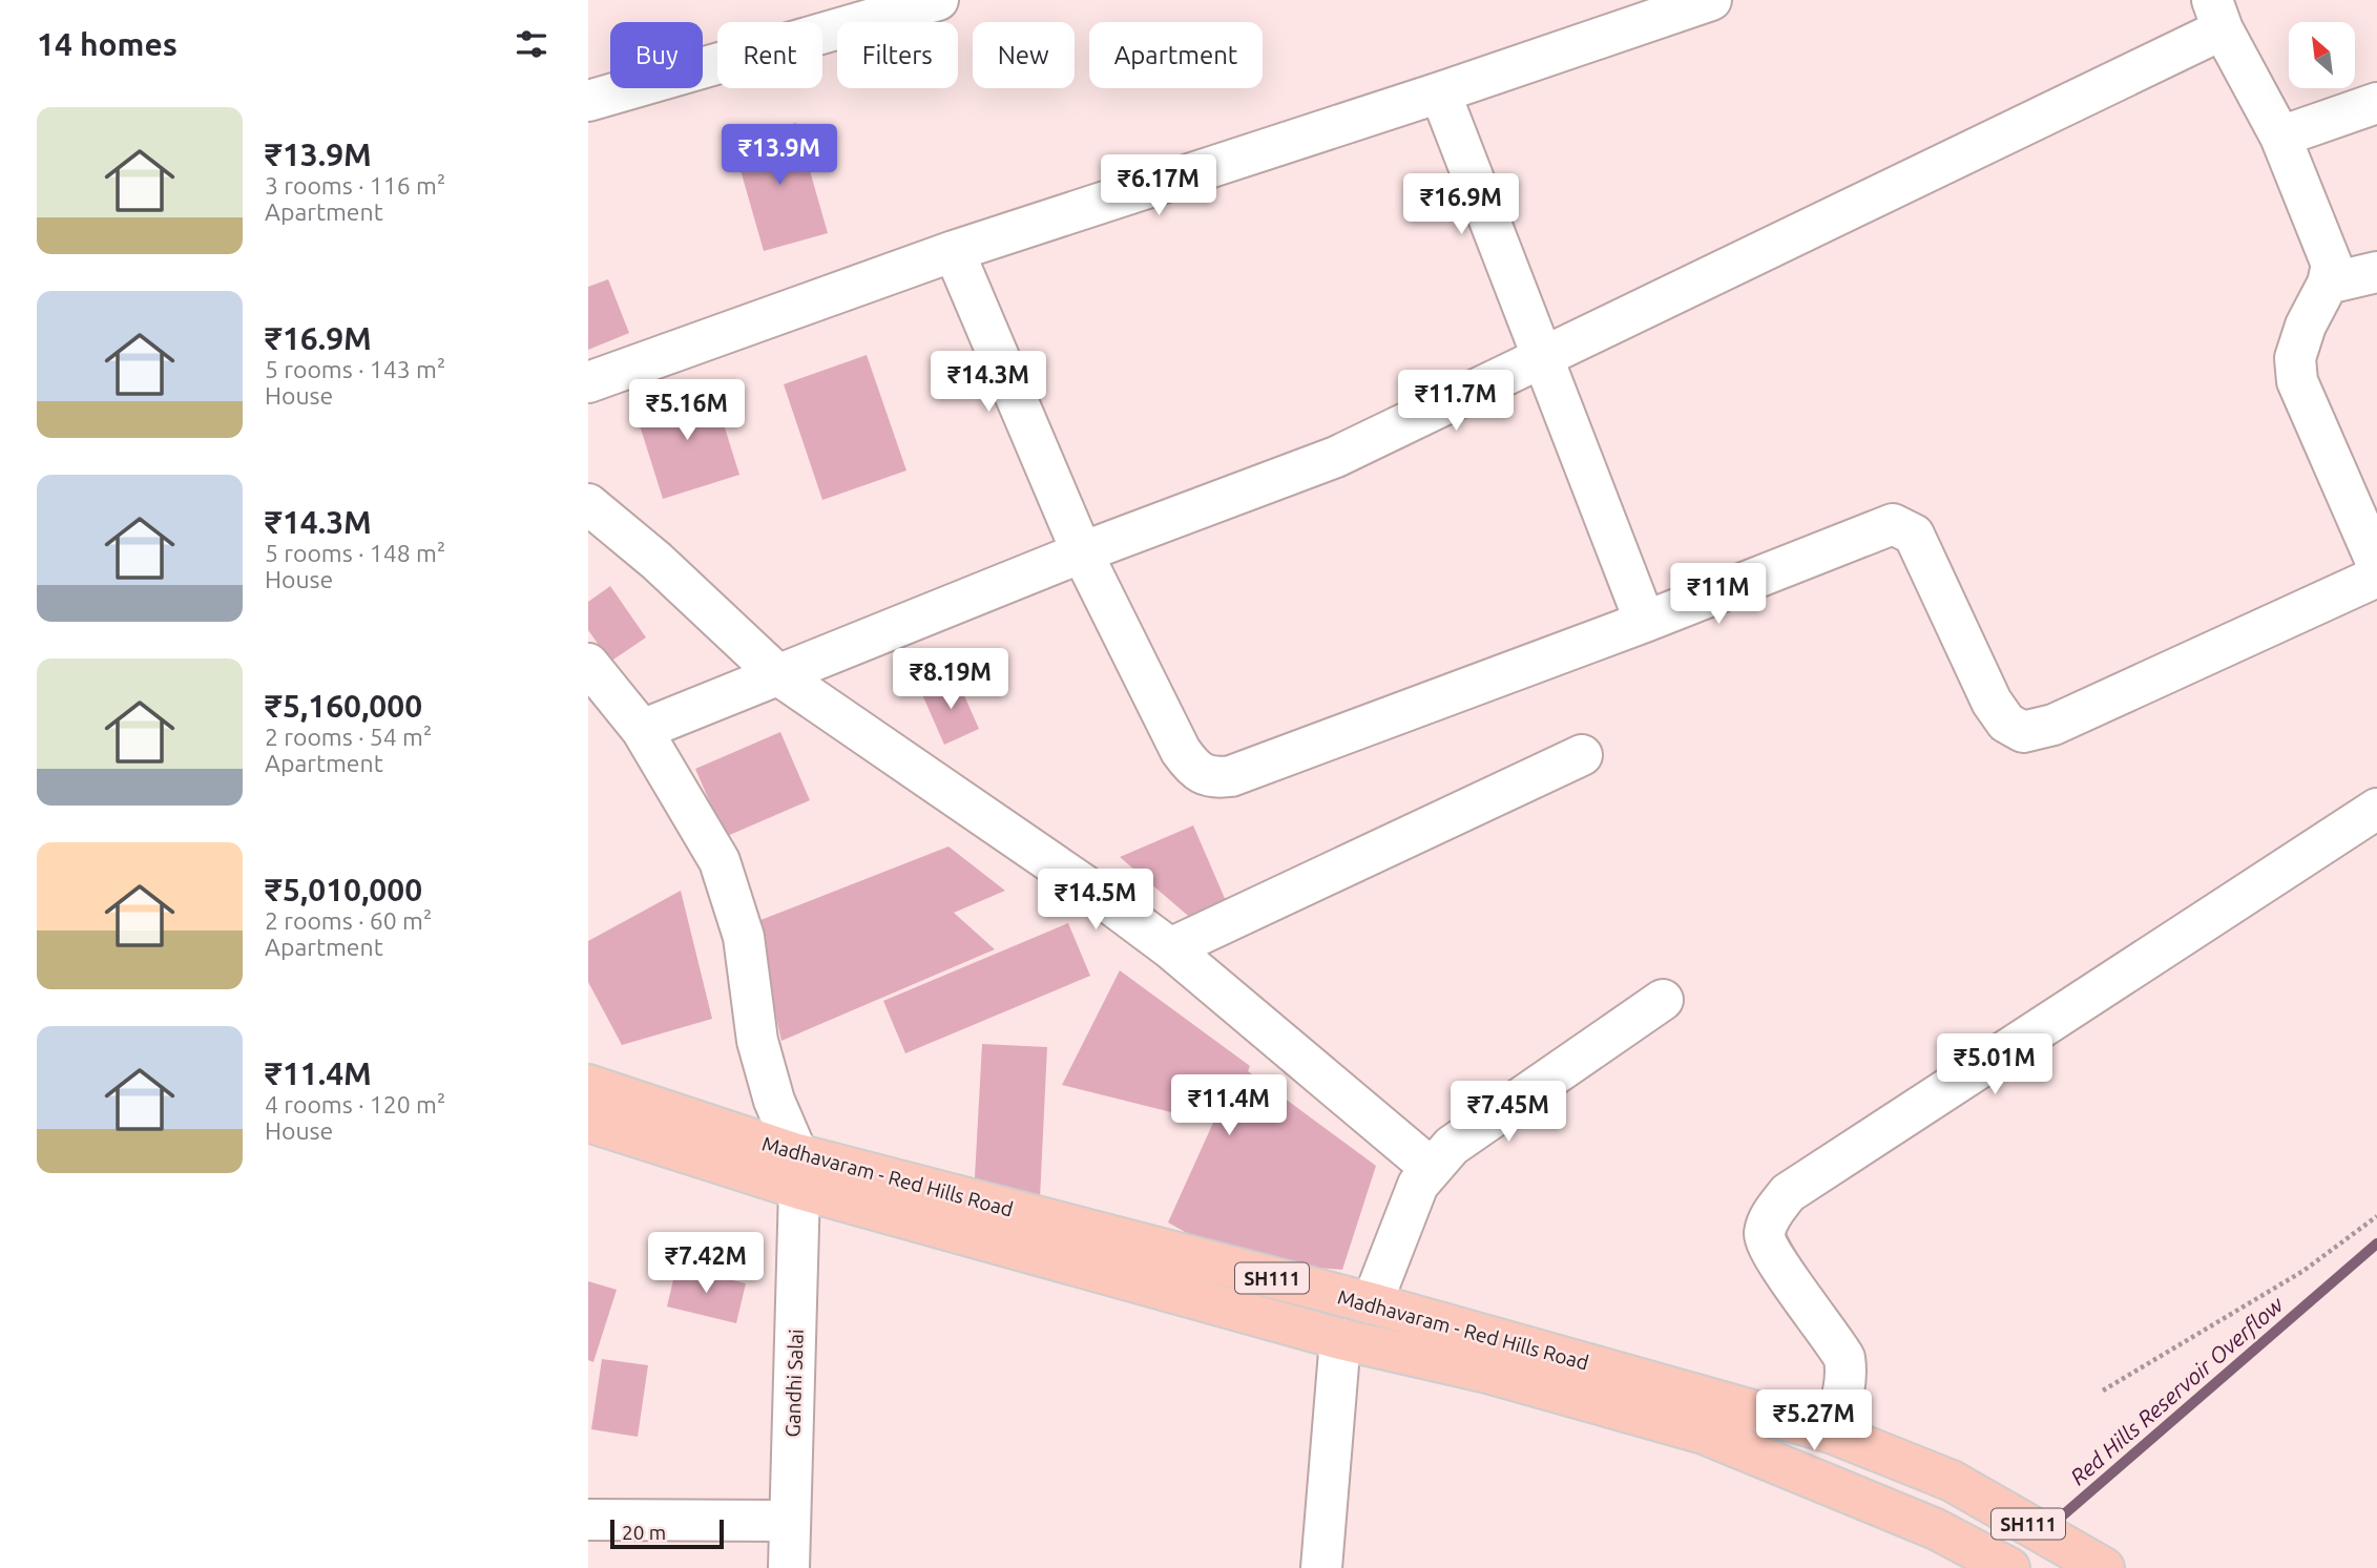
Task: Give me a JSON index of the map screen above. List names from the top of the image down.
{
  "streets": {
    "main road": ["Madhavaram - Red Hills Road", "SH111"],
    "street": ["Gandhi Salai"]
  },
  "crossings": [
    ["Madhavaram - Red Hills Road", "Gandhi Salai"]
  ],
  "water": ["Red Hills Reservoir Overflow"],
  "scale_bar": "20 m",
  "north": "top left",
  "page": {
    "heading": "14 homes",
    "chip": [
      "Buy",
      "Rent",
      "Filters",
      "New",
      "Apartment"
    ],
    "list": [
      {
        "name": "₹13.9M",
        "note": "3 rooms · 116 m² · Apartment"
      },
      {
        "name": "₹16.9M",
        "note": "5 rooms · 143 m² · House"
      },
      {
        "name": "₹14.3M",
        "note": "5 rooms · 148 m² · House"
      },
      {
        "name": "₹5,160,000",
        "note": "2 rooms · 54 m² · Apartment"
      },
      {
        "name": "₹5,010,000",
        "note": "2 rooms · 60 m² · Apartment"
      },
      {
        "name": "₹11.4M",
        "note": "4 rooms · 120 m² · House"
      }
    ],
    "price": [
      "₹13.9M",
      "₹6.17M",
      "₹16.9M",
      "₹14.3M",
      "₹11.7M",
      "₹5.16M",
      "₹11M",
      "₹8.19M",
      "₹14.5M",
      "₹5.01M",
      "₹11.4M",
      "₹7.45M",
      "₹7.42M",
      "₹5.27M"
    ],
    "scale": "20 m"
  }
}
